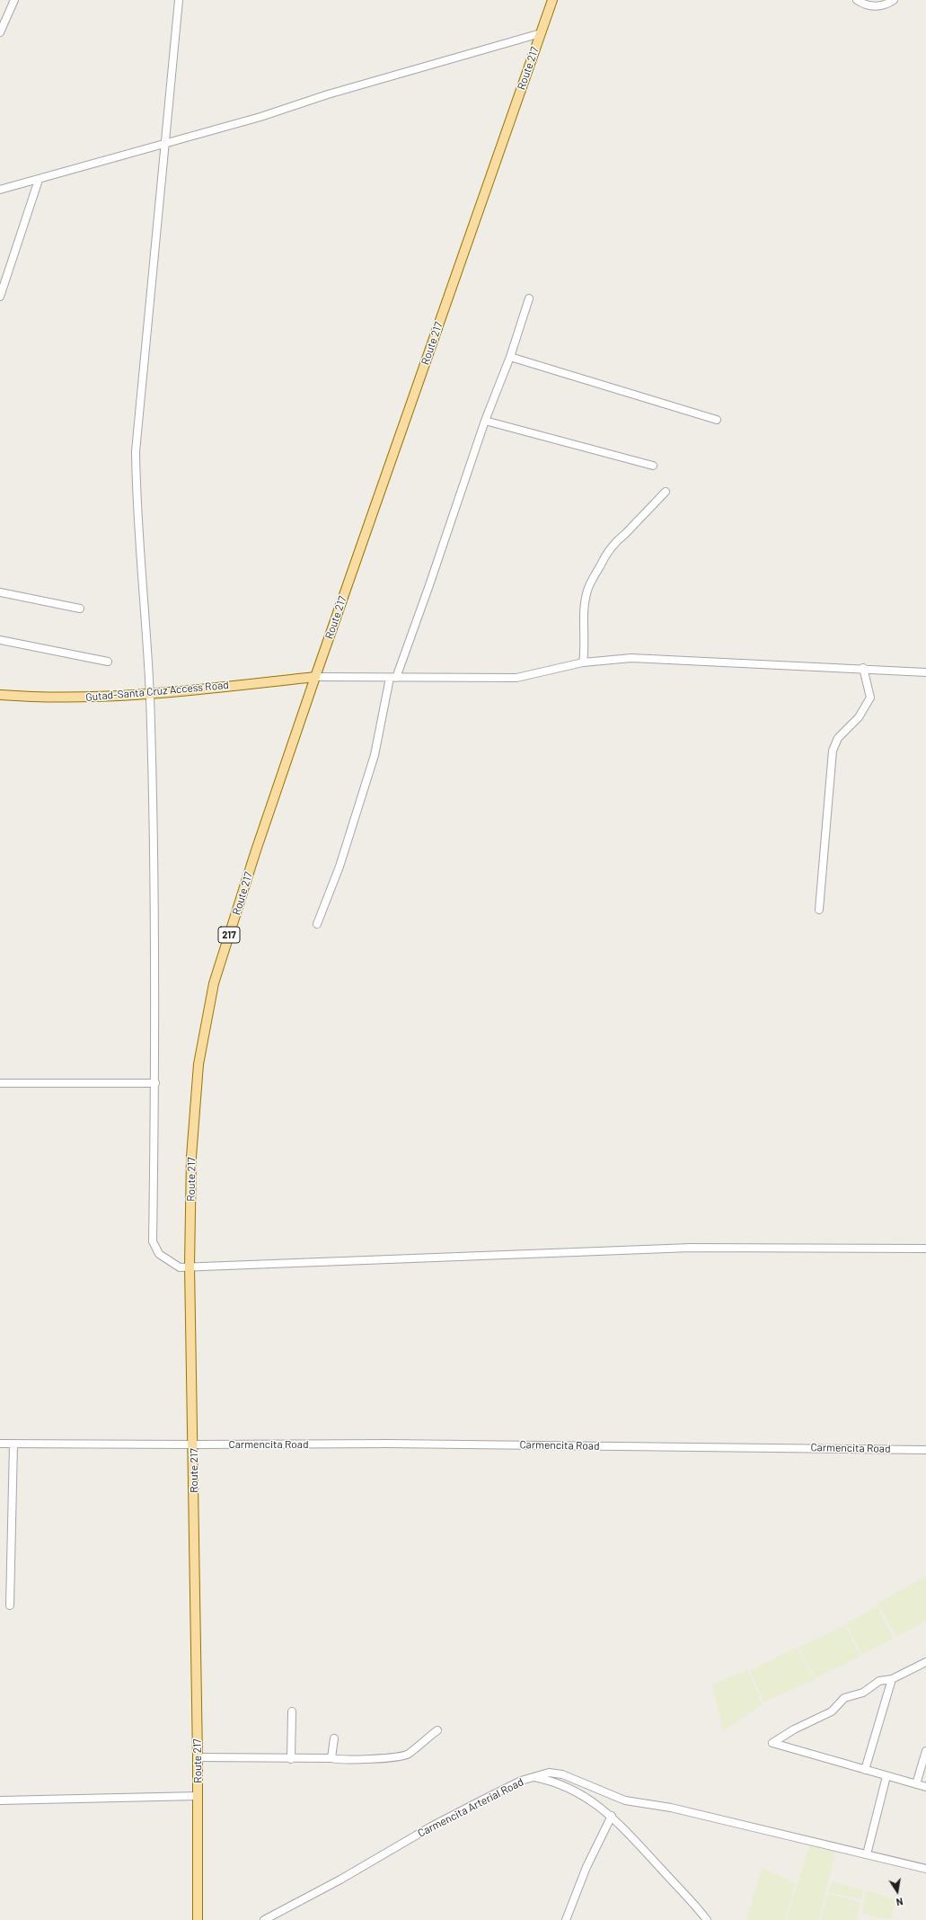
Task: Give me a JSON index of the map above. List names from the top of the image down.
{
  "streets": {
    "main road": ["Route 217", "Gutad-Santa Cruz Access Road", "217"],
    "street": ["Carmencita Road", "Carmencita Arterial Road"]
  },
  "crossings": [
    ["Route 217", "Gutad-Santa Cruz Access Road"],
    ["Route 217", "Carmencita Road"]
  ],
  "north": "bottom"
}
